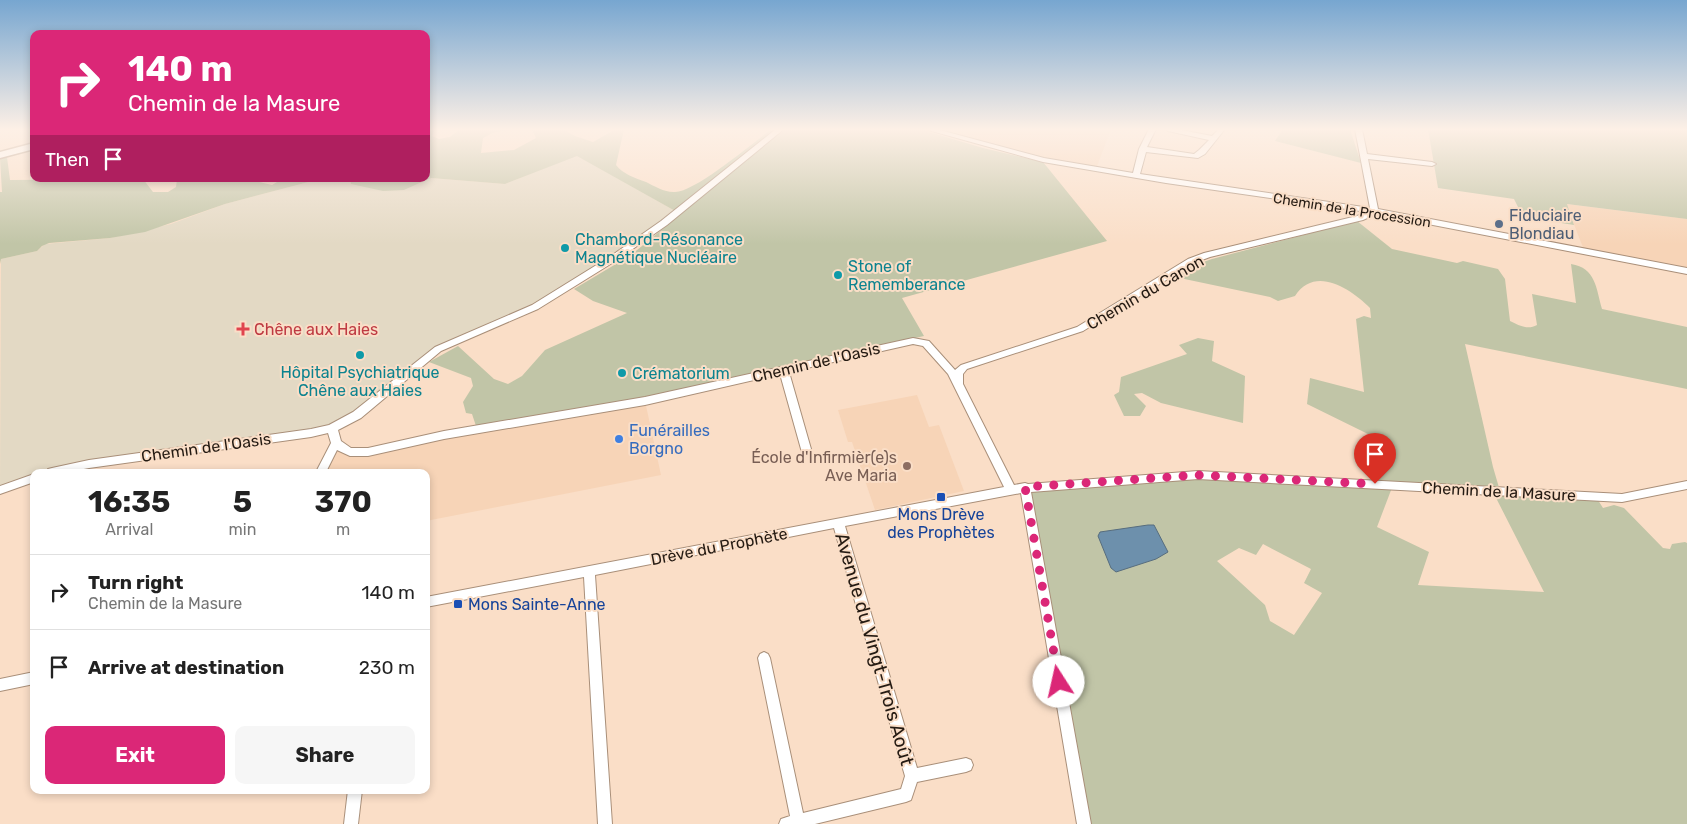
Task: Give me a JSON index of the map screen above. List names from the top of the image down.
{
  "streets": {
    "street": [
      "Chemin de la Procession",
      "Chemin du Canon",
      "Chemin de l'Oasis",
      "Chemin de la Masure",
      "Drève du Prophète",
      "Avenue du Vingt-Trois Août"
    ]
  },
  "crossings": [
    ["Chemin de la Procession", "Chemin du Canon"],
    ["Chemin du Canon", "Chemin de l'Oasis"],
    ["Chemin de l'Oasis", "Chemin de la Masure"],
    ["Chemin de l'Oasis", "Drève du Prophète"],
    ["Chemin de la Masure", "Drève du Prophète"],
    ["Drève du Prophète", "Avenue du Vingt-Trois Août"]
  ],
  "places": {
    "other": [
      "Fiduciaire Blondiau",
      "Chambord-Résonance Magnétique Nucléaire",
      "Stone of Rememberance",
      "Hôpital Psychiatrique Chêne aux Haies",
      "Crématorium",
      "Funérailles Borgno",
      "École d'Infirmièr(e)s Ave Maria"
    ],
    "health": ["Chêne aux Haies"],
    "transit": ["Mons Drève des Prophètes", "Mons Sainte-Anne"]
  },
  "page": {
    "turn": ["140 m", "Chemin de la Masure"],
    "then": "Then",
    "eta": [
      "16:35",
      "Arrival",
      "5",
      "min",
      "370",
      "m"
    ],
    "list": [
      {
        "name": "Turn right",
        "note": "Chemin de la Masure",
        "value": "140 m"
      },
      {
        "name": "Arrive at destination",
        "value": "230 m"
      }
    ],
    "buttons": ["Exit", "Share"]
  }
}
